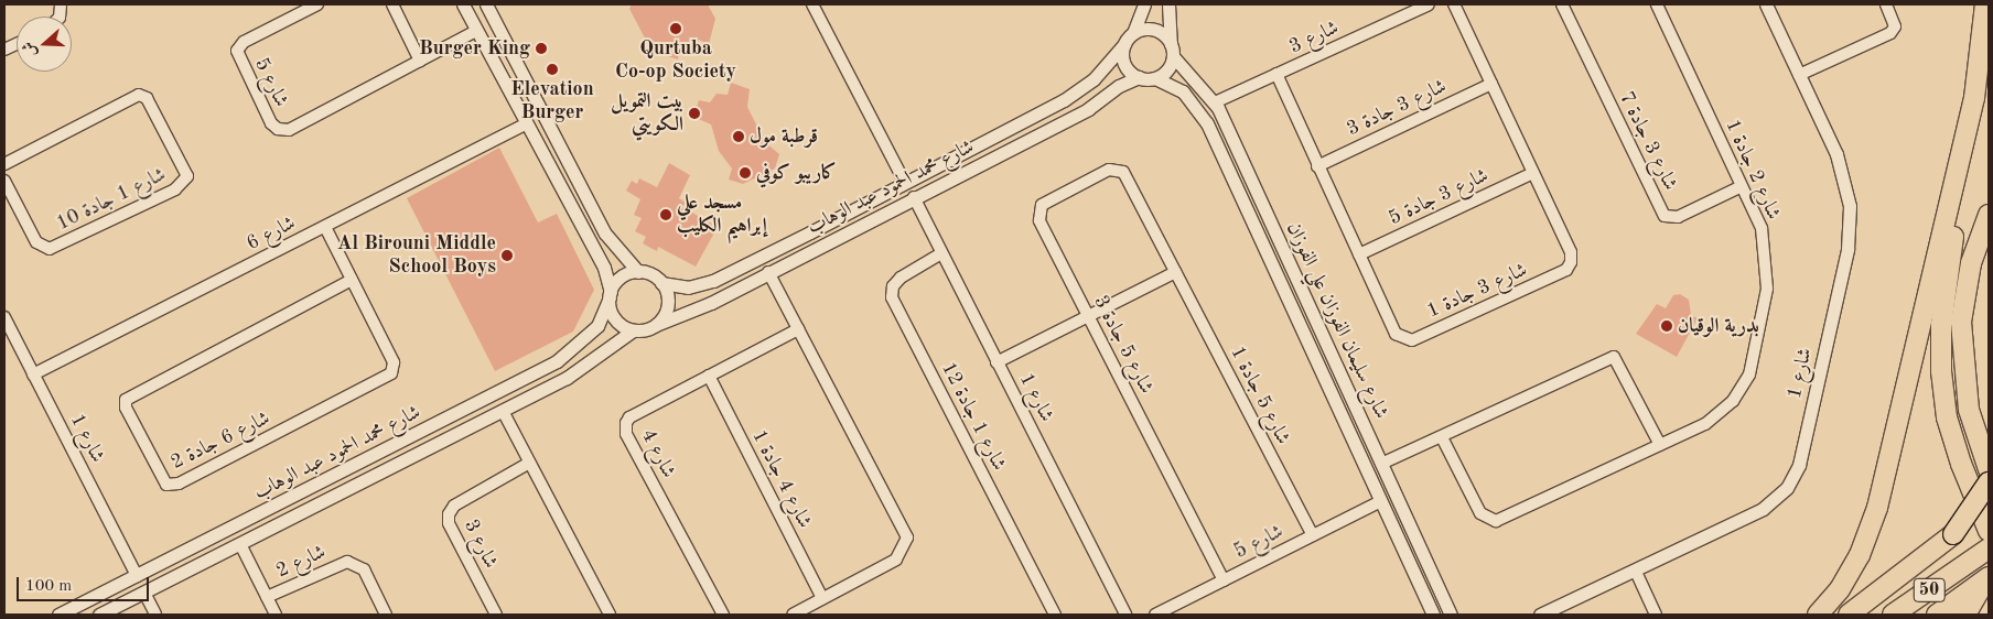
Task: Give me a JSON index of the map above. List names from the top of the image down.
{
  "streets": {
    "highway": ["50"],
    "street": [
      "شارع 3",
      "شارع 5",
      "شارع 3 جادة 3",
      "شارع 3 جادة 7",
      "شارع 2 جادة 1",
      "شارع محمد الحمود عبد الوهاب",
      "شارع 3 جادة 5",
      "شارع 1 جادة 10",
      "شارع 6",
      "شارع 3 جادة 1",
      "شارع سليمان الفوزان علي الفوزان",
      "شارع 5 جادة 3",
      "شارع 1",
      "شارع 5 جادة 1",
      "شارع 1 جادة 12",
      "شارع 6 جادة 2",
      "شارع 4",
      "شارع 4 جادة 1",
      "شارع 2"
    ]
  },
  "crossings": [
    ["شارع 3", "شارع 3 جادة 1"],
    ["شارع 3", "شارع سليمان الفوزان علي الفوزان"],
    ["شارع 5", "شارع سليمان الفوزان علي الفوزان"],
    ["شارع 5", "شارع 5 جادة 3"],
    ["شارع 5", "شارع 5 جادة 1"],
    ["شارع 3 جادة 3", "شارع 3 جادة 1"],
    ["شارع 3 جادة 7", "شارع 2 جادة 1"],
    ["شارع محمد الحمود عبد الوهاب", "شارع سليمان الفوزان علي الفوزان"],
    ["شارع محمد الحمود عبد الوهاب", "شارع 1"],
    ["شارع محمد الحمود عبد الوهاب", "شارع 2"],
    ["شارع 3 جادة 5", "شارع 3 جادة 1"],
    ["شارع 6", "شارع 1"],
    ["شارع 6", "شارع 6 جادة 2"],
    ["شارع 5 جادة 3", "شارع 5 جادة 1"],
    ["شارع 1", "شارع 1 جادة 12"],
    ["شارع 4", "شارع 4 جادة 1"]
  ],
  "places": [
    "Qurtuba Co-op Society",
    "Burger King",
    "Elevation Burger",
    "بيت التمويل الكويتي",
    "قرطبة مول",
    "كاريبو كوفي",
    "مسجد علي إبراهيم الكليب",
    "Al Birouni Middle School Boys",
    "بدرية الوقيان"
  ],
  "scale_bar": "100 m",
  "north": "left"
}
